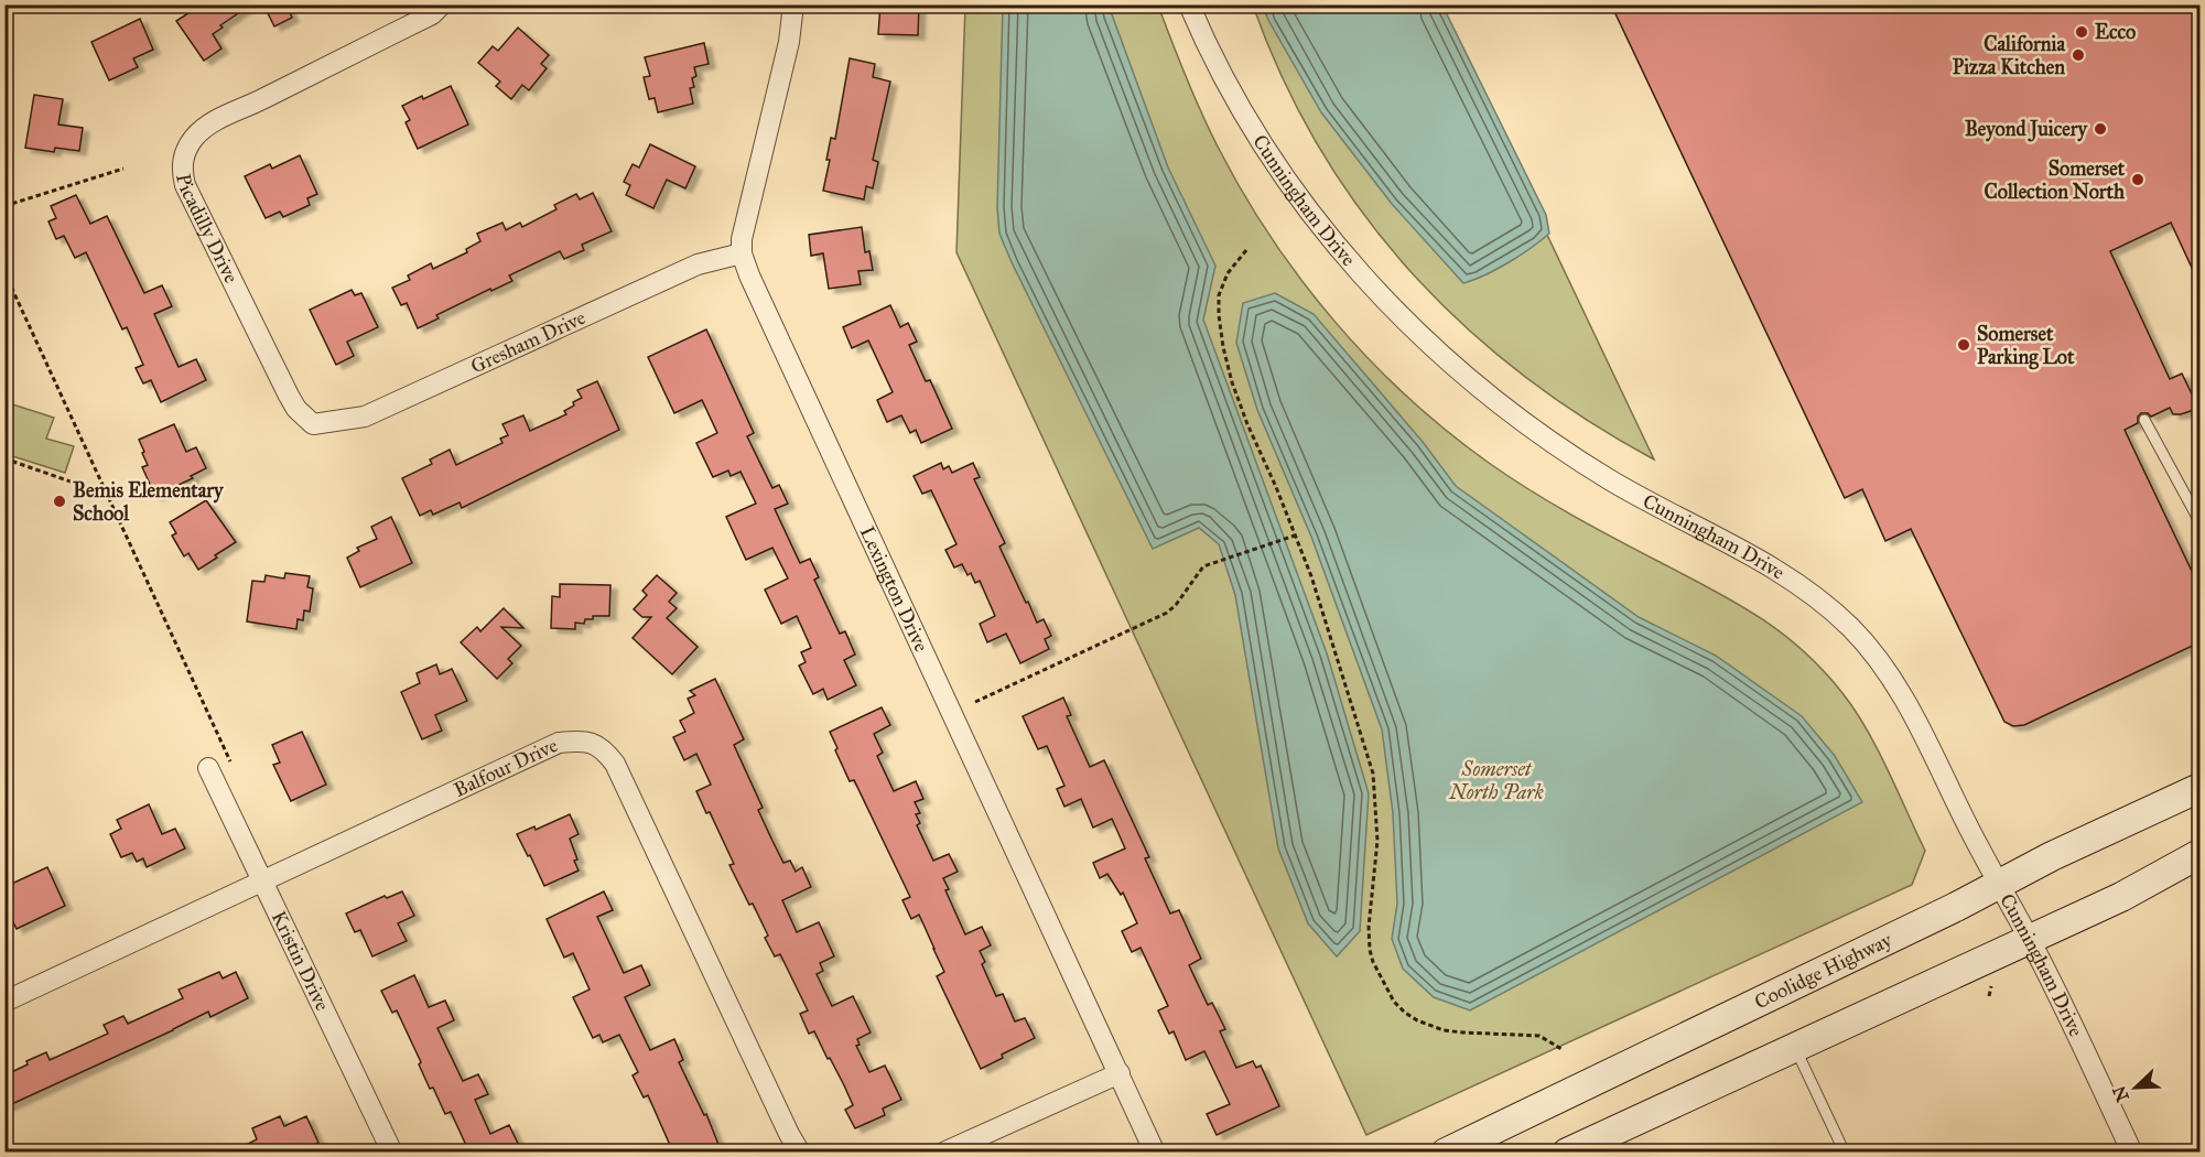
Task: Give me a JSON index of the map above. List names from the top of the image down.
{
  "streets": {
    "main road": ["Coolidge Highway"],
    "street": [
      "Cunningham Drive",
      "Picadilly Drive",
      "Gresham Drive",
      "Lexington Drive",
      "Balfour Drive",
      "Kristin Drive"
    ]
  },
  "crossings": [
    ["Cunningham Drive", "Coolidge Highway"],
    ["Picadilly Drive", "Gresham Drive"],
    ["Gresham Drive", "Lexington Drive"],
    ["Balfour Drive", "Kristin Drive"]
  ],
  "parks": ["Somerset North Park"],
  "places": [
    "Ecco",
    "California Pizza Kitchen",
    "Beyond Juicery",
    "Somerset Collection North",
    "Somerset Parking Lot",
    "Bemis Elementary School"
  ],
  "north": "bottom left"
}
